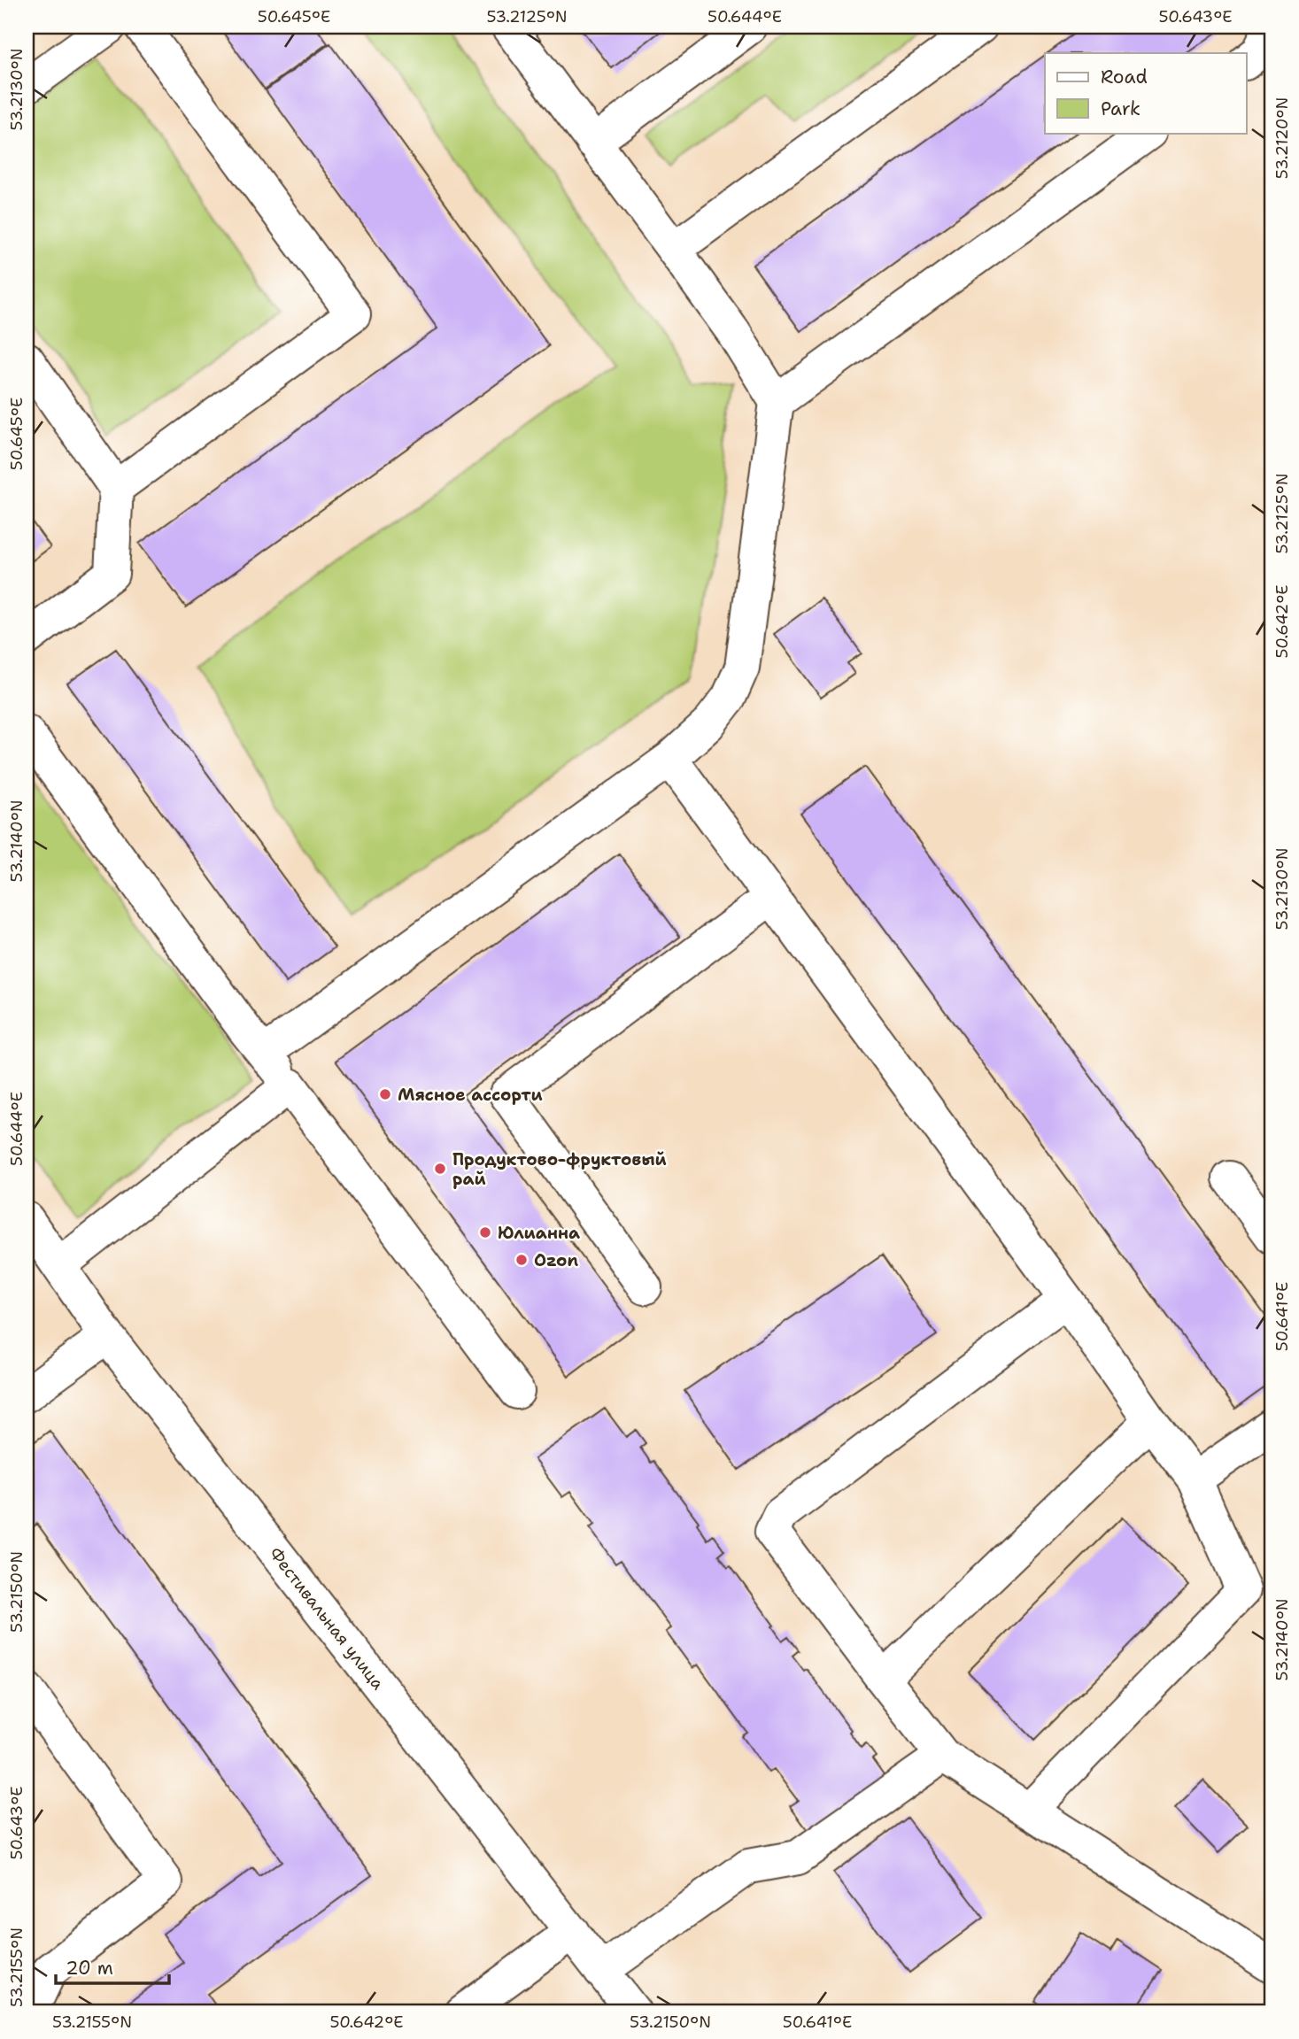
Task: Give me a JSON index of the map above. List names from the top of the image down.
{
  "streets": {
    "street": ["Фестивальная улица"]
  },
  "places": [
    "Мясное ассорти",
    "Продуктово-фруктовый рай",
    "Юлианна",
    "Ozon"
  ],
  "legend": ["Road", "Park"],
  "scale_bar": "20 m",
  "coordinates": [
    "50.645°E",
    "53.2125°N",
    "50.644°E",
    "50.643°E",
    "53.2130°N",
    "53.2120°N",
    "50.642°E",
    "53.2140°N",
    "50.641°E",
    "53.2150°N",
    "53.2155°N"
  ]
}
